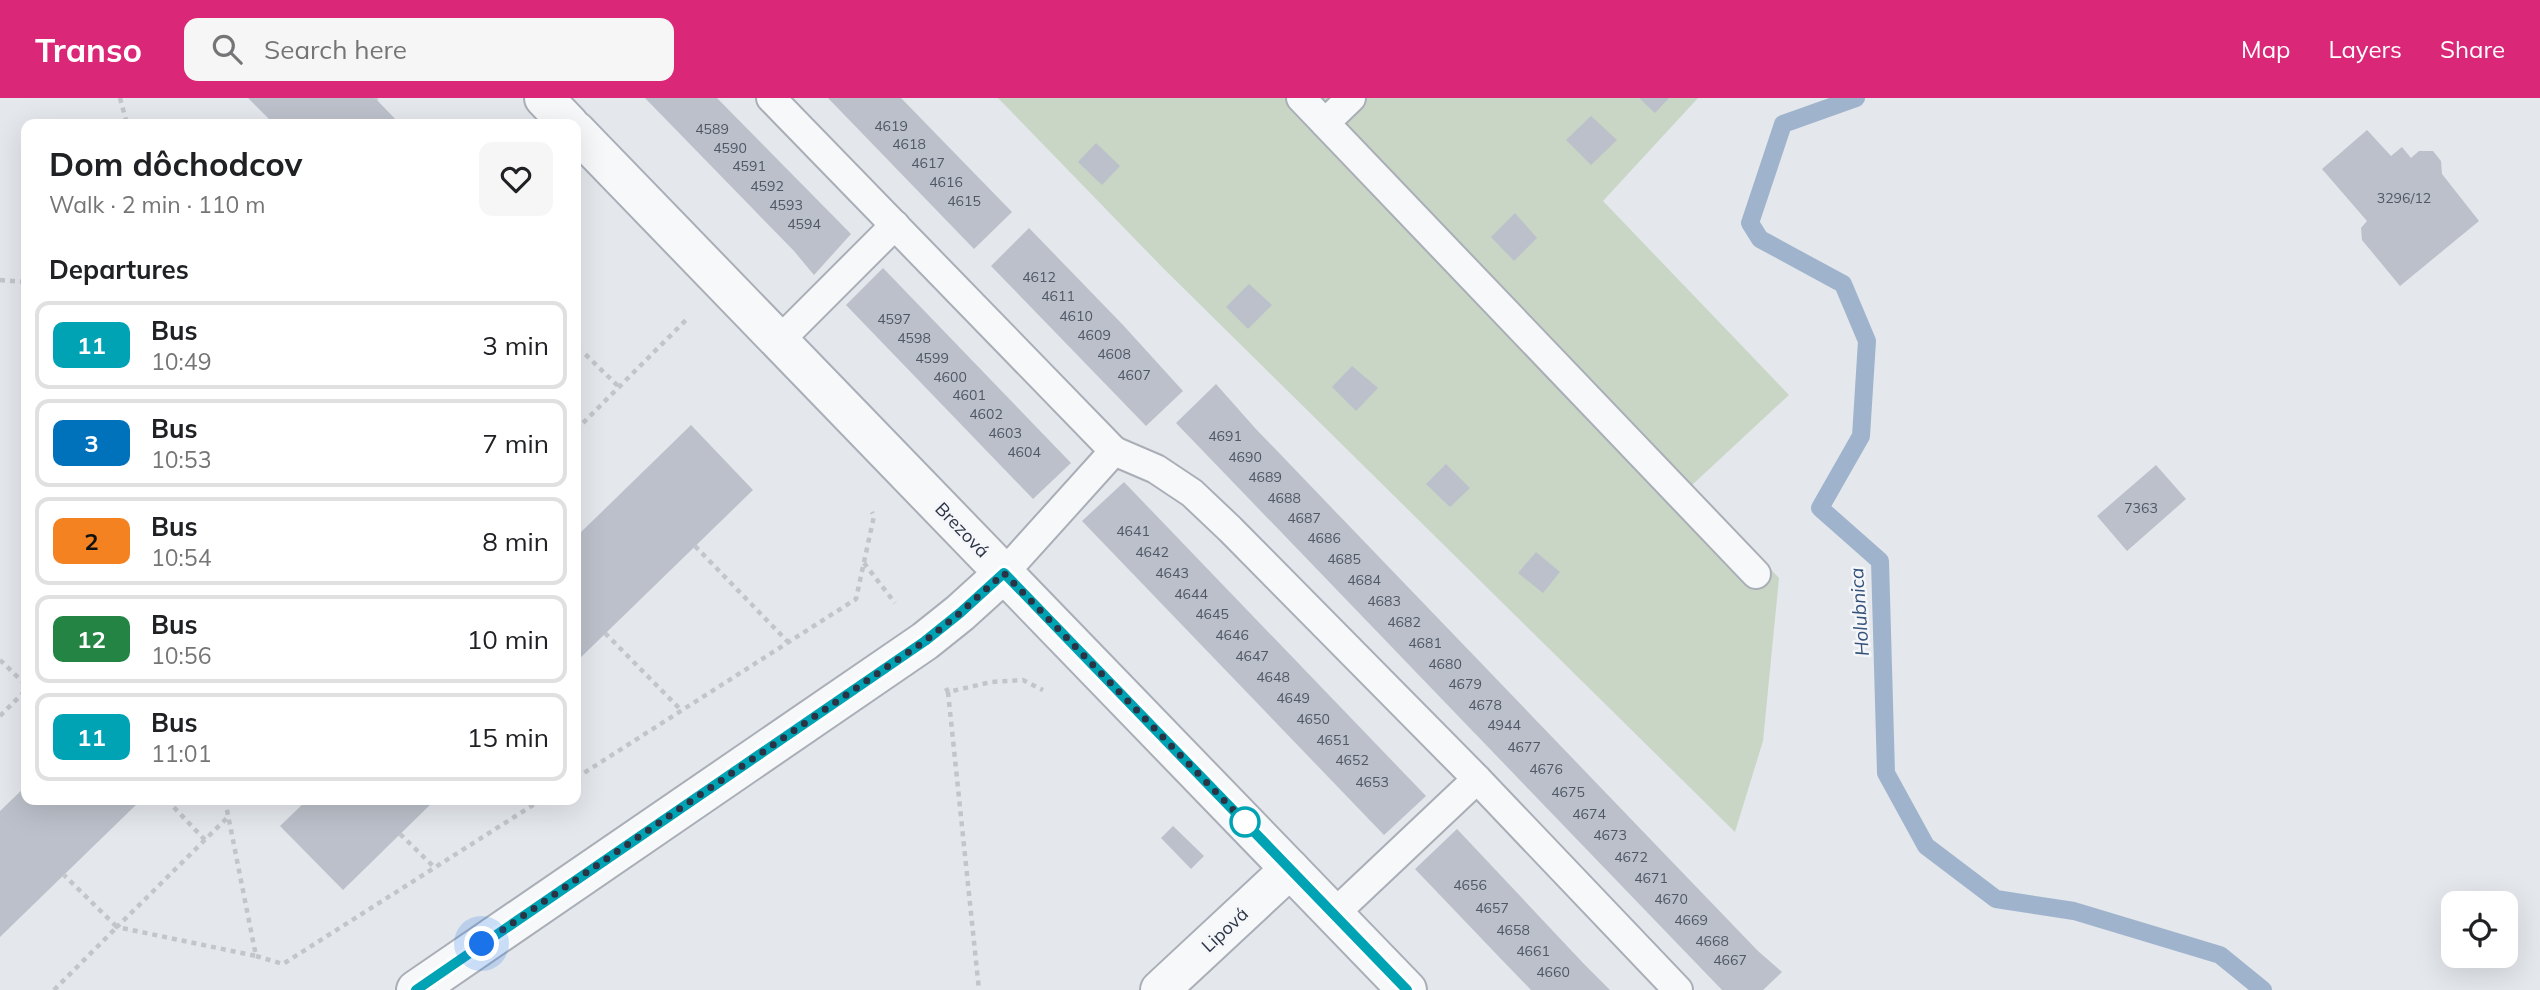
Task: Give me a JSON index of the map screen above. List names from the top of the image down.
{
  "streets": {
    "street": ["Brezová", "Lipová"]
  },
  "crossings": [
    ["Brezová", "Lipová"]
  ],
  "water": ["Holubnica"],
  "lines": ["bus line 11"],
  "house_numbers": [
    "4619",
    "4589",
    "4618",
    "4590",
    "4617",
    "4591",
    "4616",
    "4592",
    "3296/12",
    "4615",
    "4593",
    "4594",
    "4612",
    "4611",
    "4610",
    "4597",
    "4609",
    "4598",
    "4608",
    "4599",
    "4607",
    "4600",
    "4601",
    "4602",
    "4603",
    "4691",
    "4604",
    "4690",
    "4689",
    "4688",
    "7363",
    "4687",
    "4641",
    "4686",
    "4642",
    "4685",
    "4643",
    "4684",
    "4644",
    "4683",
    "4645",
    "4682",
    "4646",
    "4681",
    "4647",
    "4680",
    "4648",
    "4679",
    "4649",
    "4678",
    "4650",
    "4944",
    "4651",
    "4677",
    "4652",
    "4676",
    "4653",
    "4675",
    "4674",
    "4673",
    "4672",
    "4671",
    "4656",
    "4670",
    "4657",
    "4669",
    "4658",
    "4668",
    "4661",
    "4667",
    "4660"
  ],
  "page": {
    "header": "Transo",
    "search": "Search here",
    "nav": ["Map", "Layers", "Share"],
    "heading": [
      ["Dom dôchodcov", "Walk · 2 min · 110 m"],
      "Departures"
    ],
    "list": [
      {
        "mark": "11",
        "name": "Bus",
        "note": "10:49",
        "value": "3 min"
      },
      {
        "mark": "3",
        "name": "Bus",
        "note": "10:53",
        "value": "7 min"
      },
      {
        "mark": "2",
        "name": "Bus",
        "note": "10:54",
        "value": "8 min"
      },
      {
        "mark": "12",
        "name": "Bus",
        "note": "10:56",
        "value": "10 min"
      },
      {
        "mark": "11",
        "name": "Bus",
        "note": "11:01",
        "value": "15 min"
      }
    ]
  }
}
